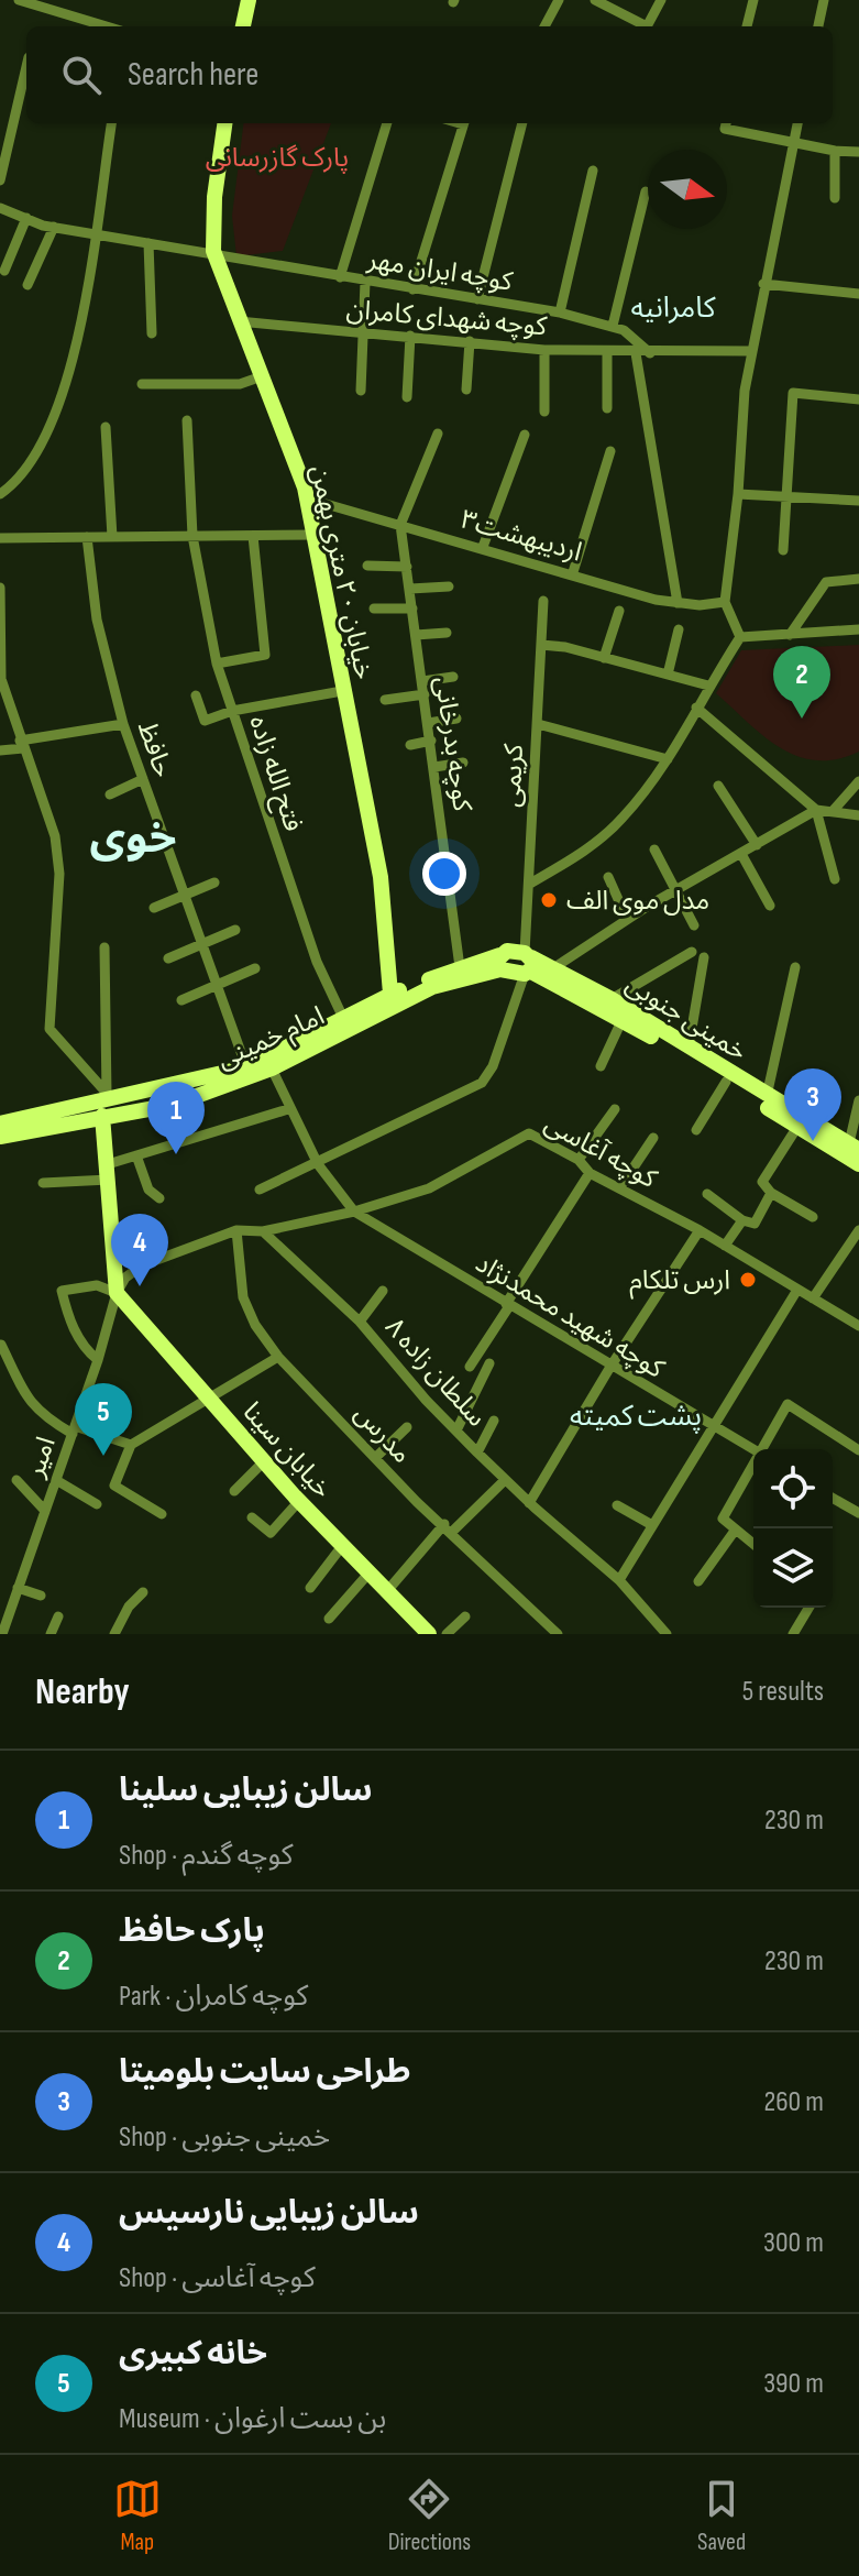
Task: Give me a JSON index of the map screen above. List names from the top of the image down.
{
  "streets": {
    "main road": [
      "خیابان ۲۰ متری بهمن",
      "خمینی جنوبی",
      "امام خمینی",
      "خیابان سینا"
    ],
    "street": [
      "کوچه ایران مهر",
      "کوچه شهدای کامران",
      "اردیبهشت۳",
      "کوچه بدرخانی",
      "حافظ",
      "فتح الله زاده",
      "کریمی",
      "کوچه آغاسی",
      "کوچه شهید محمدنژاد",
      "سلطان زاده ۸",
      "مدرس",
      "امیر"
    ]
  },
  "crossings": [
    ["کوچه ایران مهر", "کوچه شهدای کامران"],
    ["کوچه ایران مهر", "خیابان ۲۰ متری بهمن"],
    ["کوچه شهدای کامران", "خیابان ۲۰ متری بهمن"],
    ["اردیبهشت۳", "خیابان ۲۰ متری بهمن"],
    ["اردیبهشت۳", "کوچه بدرخانی"],
    ["خیابان ۲۰ متری بهمن", "امام خمینی"],
    ["کوچه بدرخانی", "امام خمینی"],
    ["حافظ", "امام خمینی"],
    ["فتح الله زاده", "امام خمینی"],
    ["کریمی", "خمینی جنوبی"],
    ["کوچه آغاسی", "کوچه شهید محمدنژاد"],
    ["کوچه آغاسی", "سلطان زاده ۸"],
    ["کوچه آغاسی", "مدرس"],
    ["کوچه آغاسی", "خیابان سینا"],
    ["کوچه آغاسی", "امیر"],
    ["خیابان سینا", "امیر"]
  ],
  "districts": ["کامرانیه", "خوی", "پشت کمیته"],
  "parks": ["پارک گازرسانی"],
  "places": ["مدل موی الف", "ارس تلکام"],
  "north": "right",
  "page": {
    "search": "Search here",
    "pins": [
      "2",
      "3",
      "1",
      "4",
      "5"
    ],
    "heading": ["Nearby", "5 results"],
    "list": [
      {
        "mark": "1",
        "name": "سالن زیبایی سلینا",
        "note": "Shop · کوچه گندم",
        "value": "230 m"
      },
      {
        "mark": "2",
        "name": "پارک حافظ",
        "note": "Park · کوچه کامران",
        "value": "230 m"
      },
      {
        "mark": "3",
        "name": "طراحی سایت بلومیتا",
        "note": "Shop · خمینی جنوبی",
        "value": "260 m"
      },
      {
        "mark": "4",
        "name": "سالن زیبایی نارسیس",
        "note": "Shop · کوچه آغاسی",
        "value": "300 m"
      },
      {
        "mark": "5",
        "name": "خانه کبیری",
        "note": "Museum · بن بست ارغوان",
        "value": "390 m"
      }
    ],
    "nav": ["Map", "Directions", "Saved"]
  }
}
